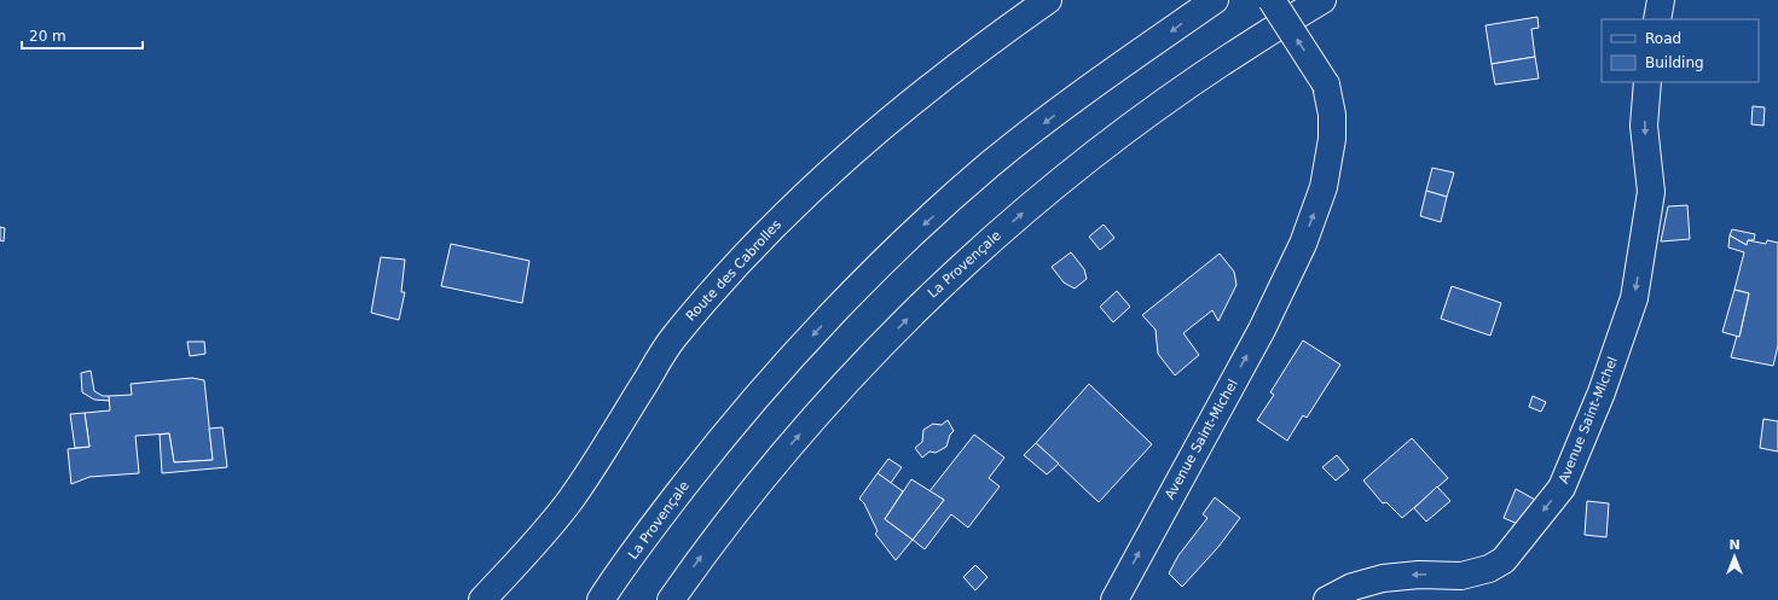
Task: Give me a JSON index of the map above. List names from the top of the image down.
{
  "streets": {
    "main road": ["La Provençale", "Route des Cabrolles", "Avenue Saint-Michel"]
  },
  "legend": ["Road", "Building"],
  "scale_bar": "20 m",
  "north": "top"
}
